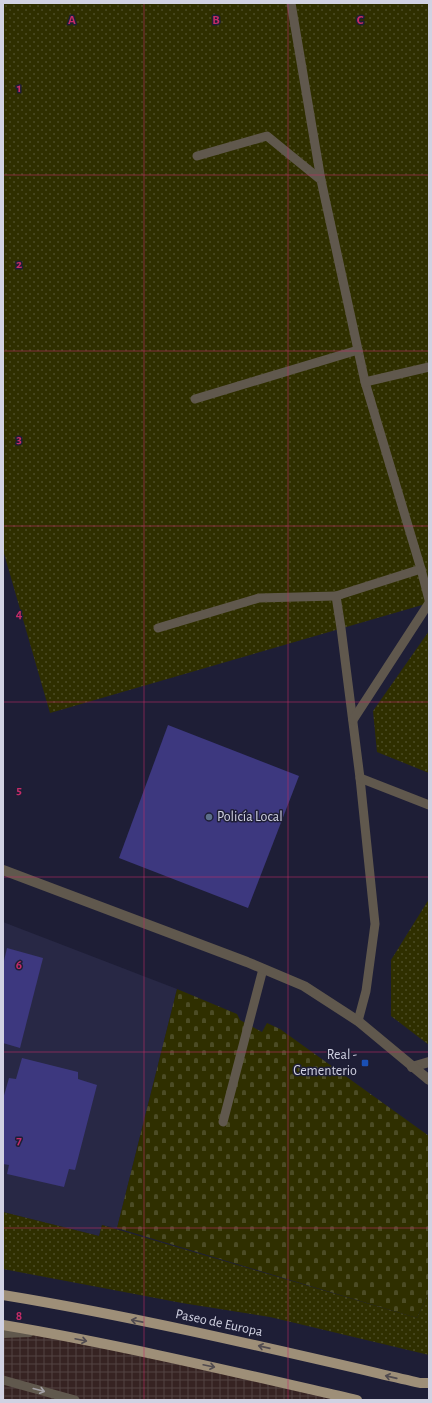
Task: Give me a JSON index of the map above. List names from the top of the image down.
{
  "streets": {
    "main road": ["Paseo de Europa"]
  },
  "places": {
    "other": ["Policía Local"],
    "transit": ["Real - Cementerio"]
  },
  "grid": {
    "columns": ["A", "B", "C"],
    "rows": [
      "1",
      "2",
      "3",
      "4",
      "5",
      "6",
      "7",
      "8"
    ]
  }
}
